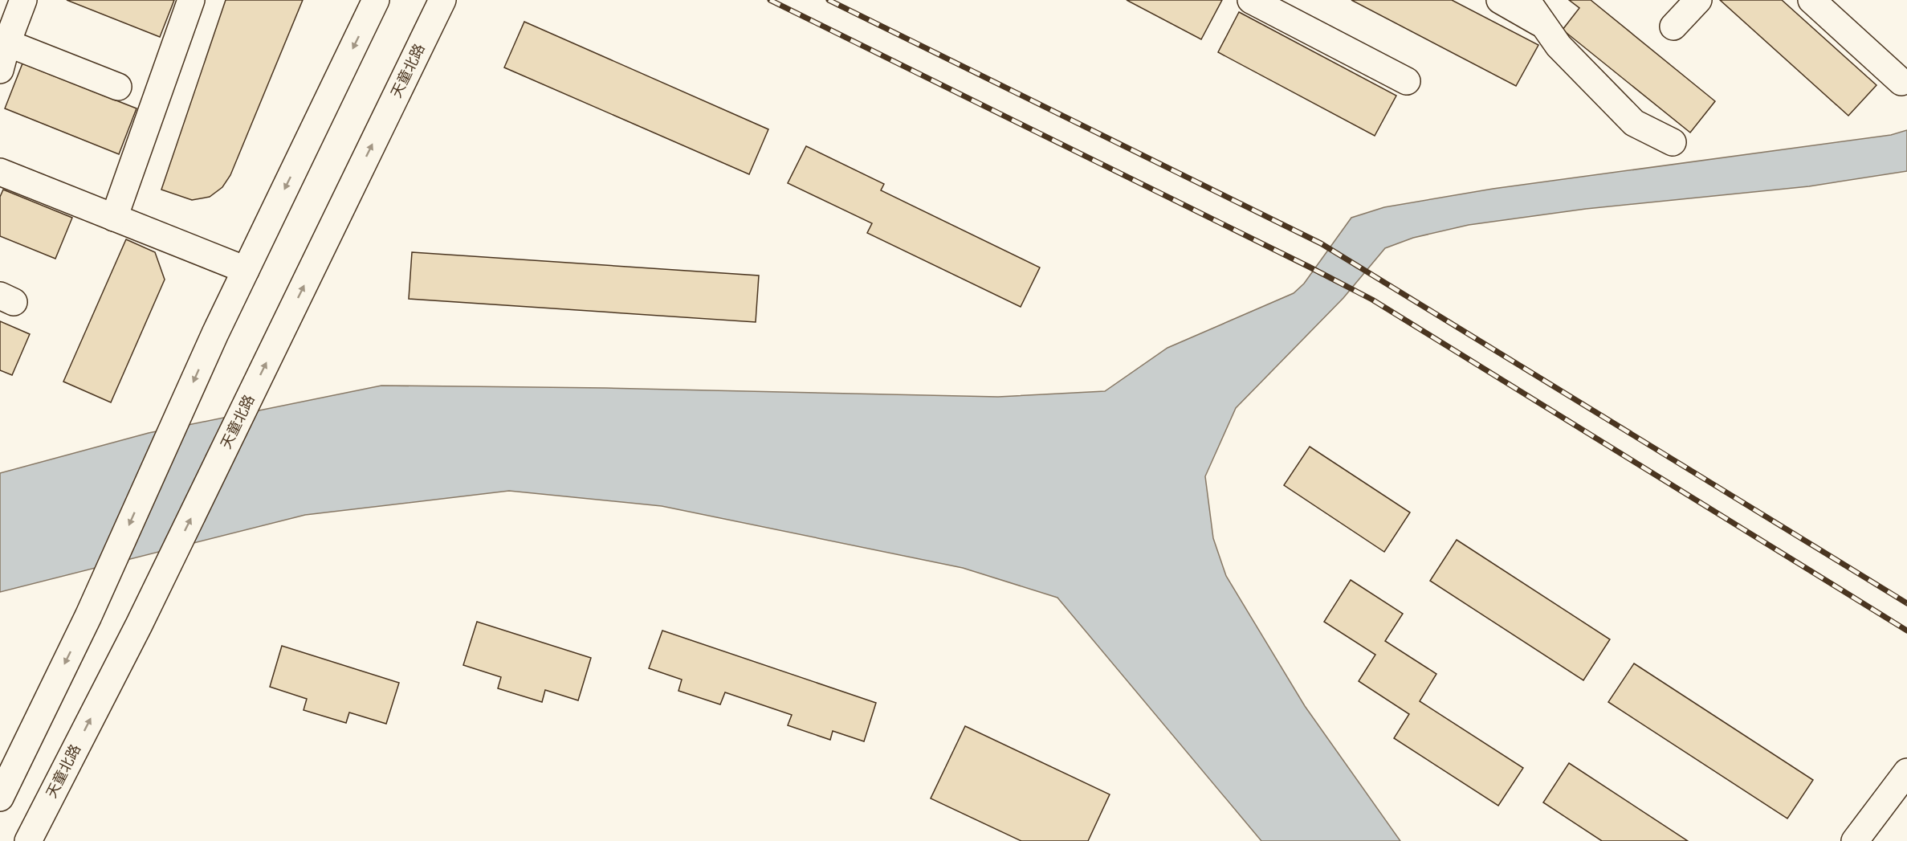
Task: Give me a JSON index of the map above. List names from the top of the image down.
{
  "streets": {
    "main road": ["天童北路"]
  }
}
